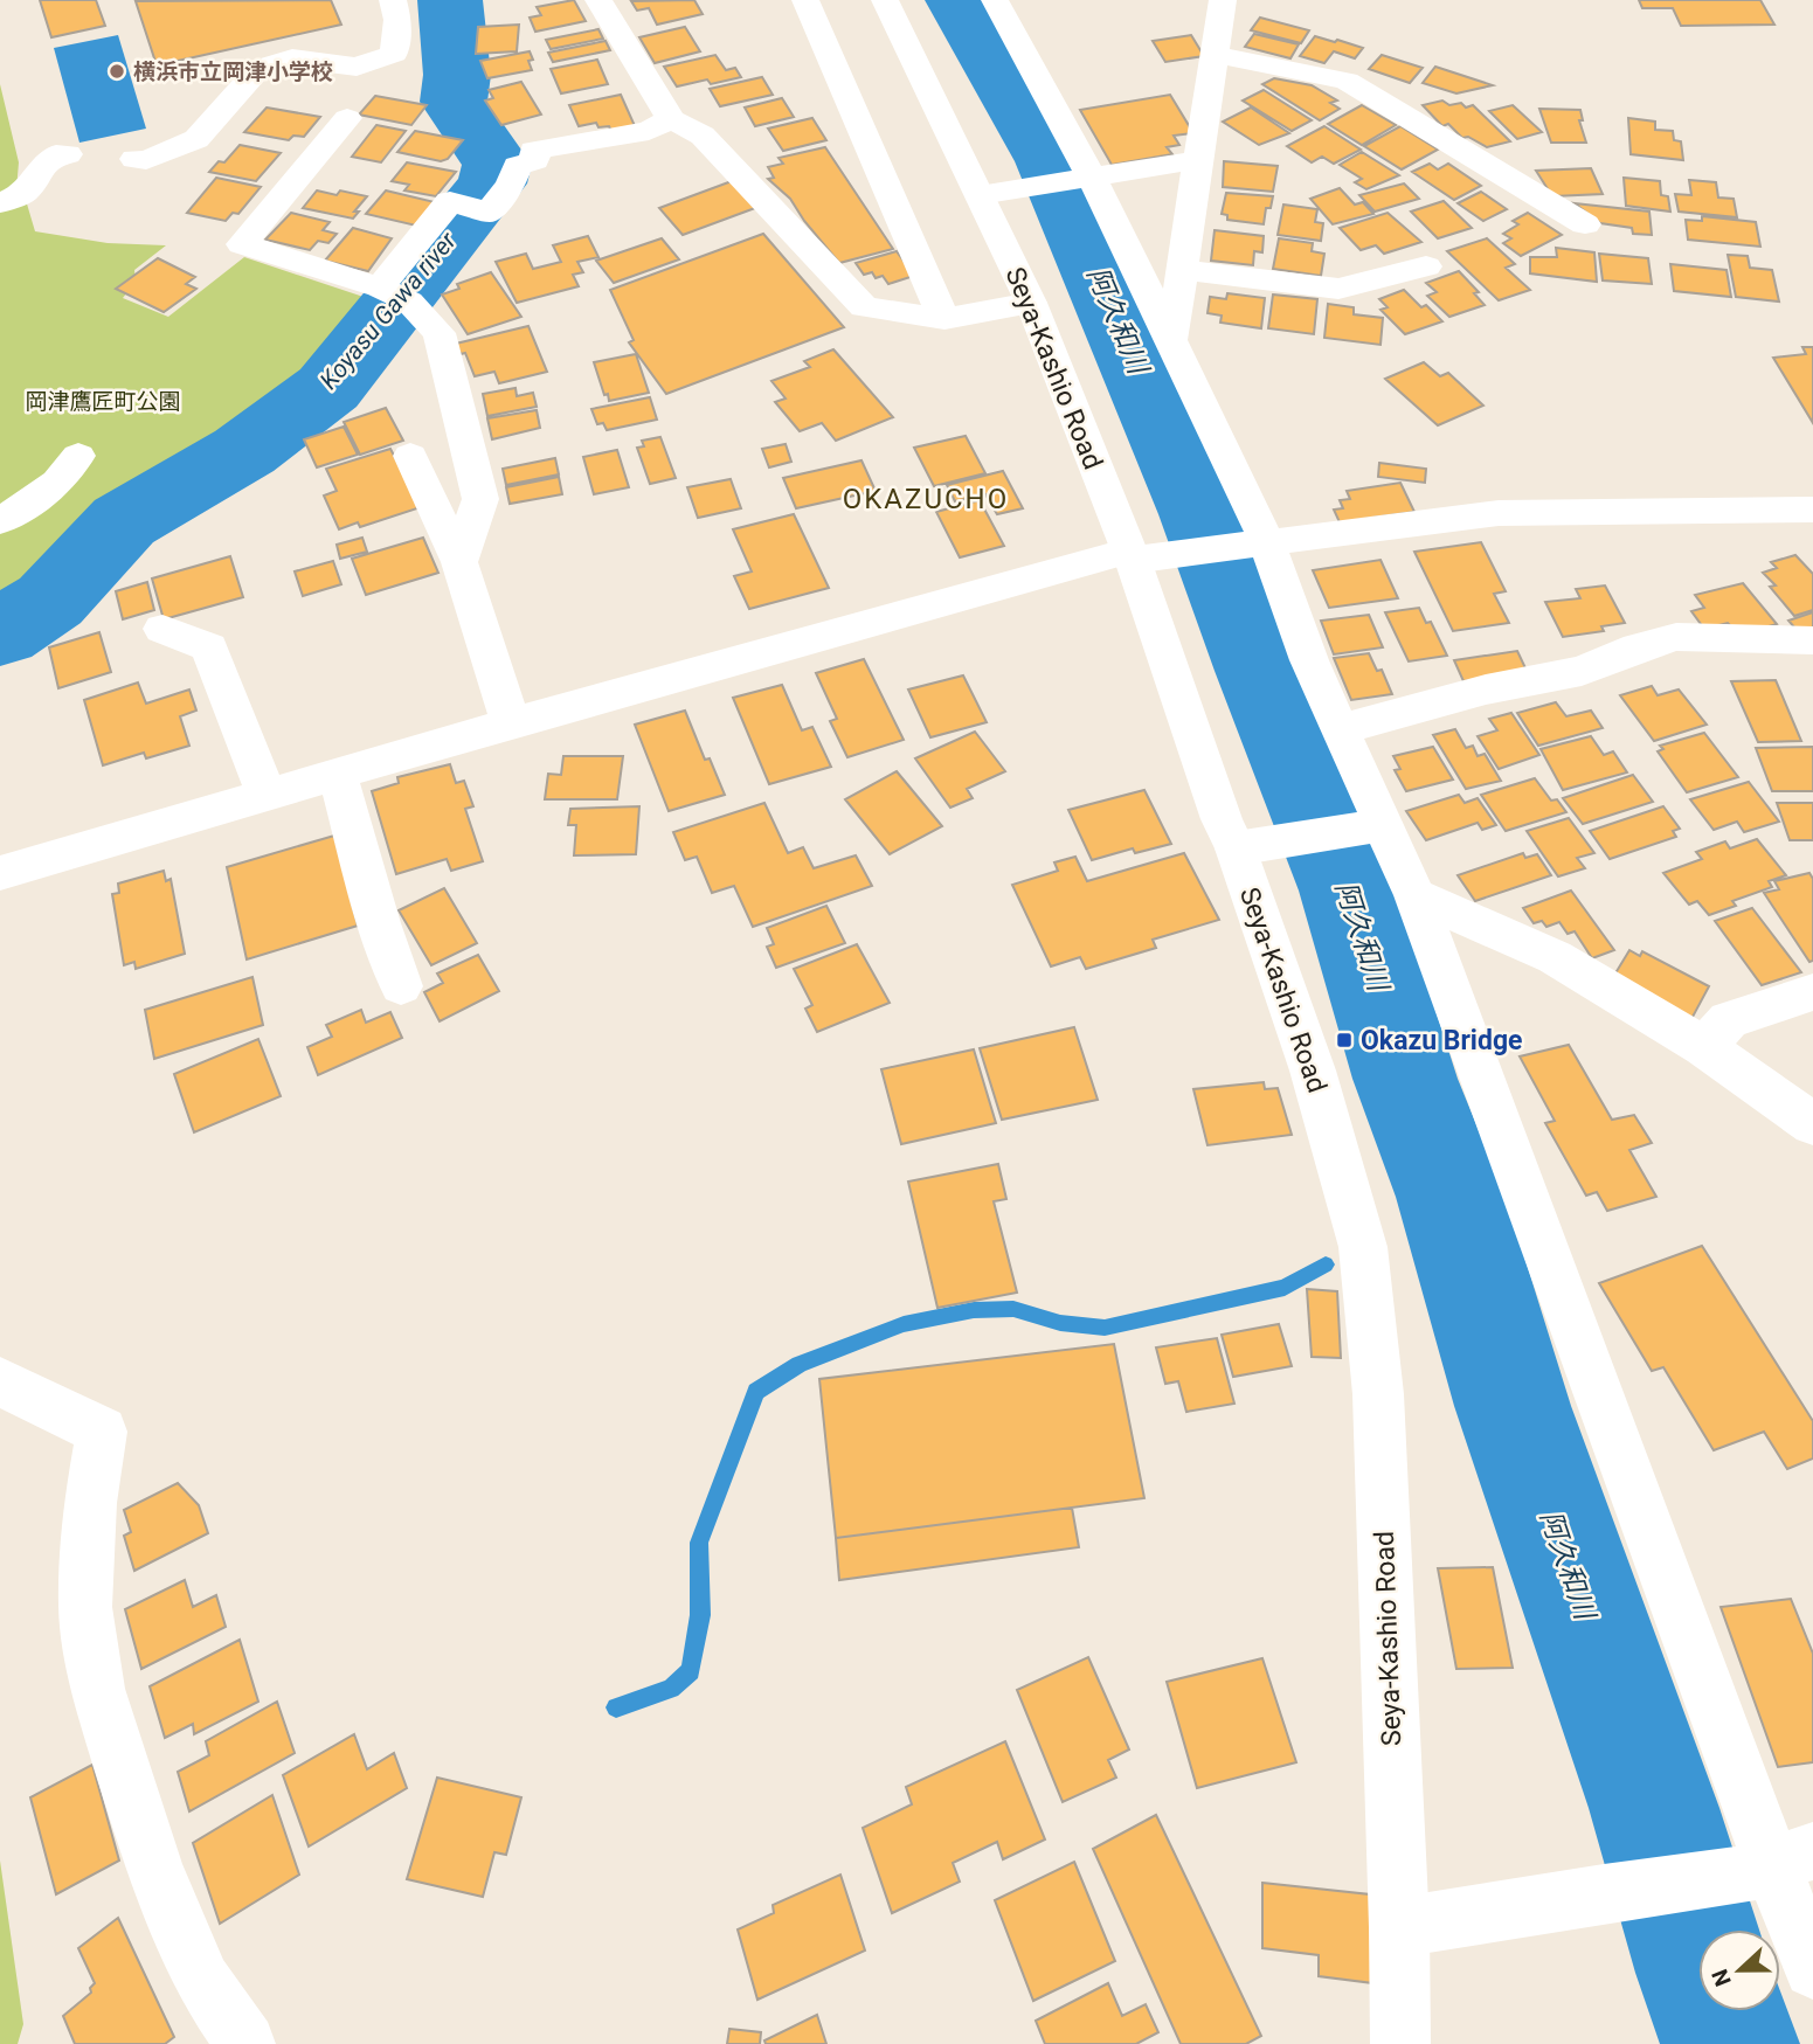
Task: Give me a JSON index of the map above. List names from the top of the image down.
{
  "streets": {
    "street": ["Seya-Kashio Road"]
  },
  "districts": ["OKAZUCHO"],
  "water": ["Koyasu Gawa river", "阿久和川"],
  "parks": ["岡津鷹匠町公園"],
  "places": {
    "other": ["横浜市立岡津小学校"],
    "transit": ["Okazu Bridge"]
  },
  "north": "left"
}
